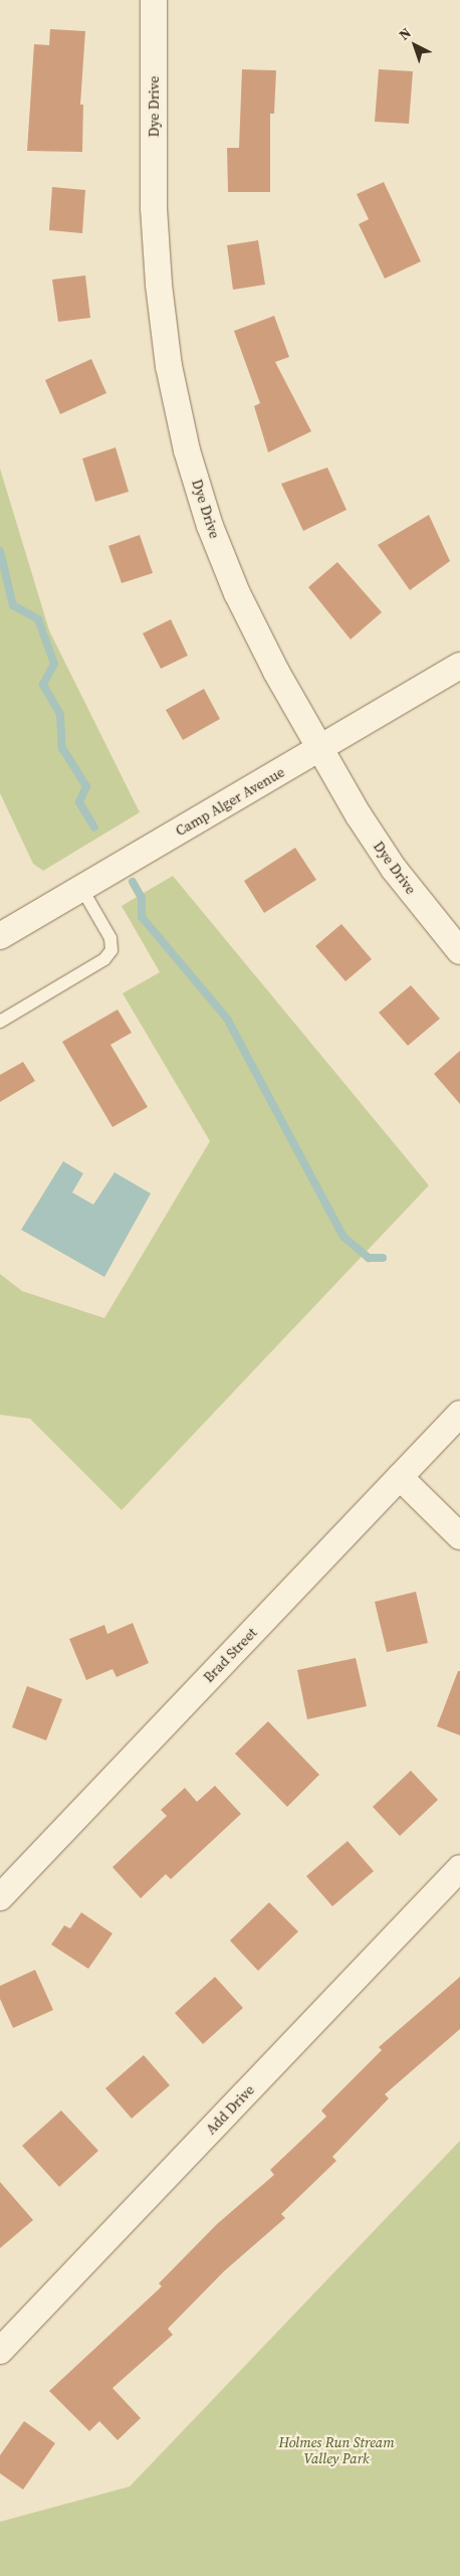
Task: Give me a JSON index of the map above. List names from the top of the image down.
{
  "streets": {
    "street": [
      "Dye Drive",
      "Camp Alger Avenue",
      "Brad Street",
      "Add Drive"
    ]
  },
  "crossings": [
    ["Dye Drive", "Camp Alger Avenue"]
  ],
  "parks": ["Holmes Run Stream Valley Park"],
  "north": "top left"
}
